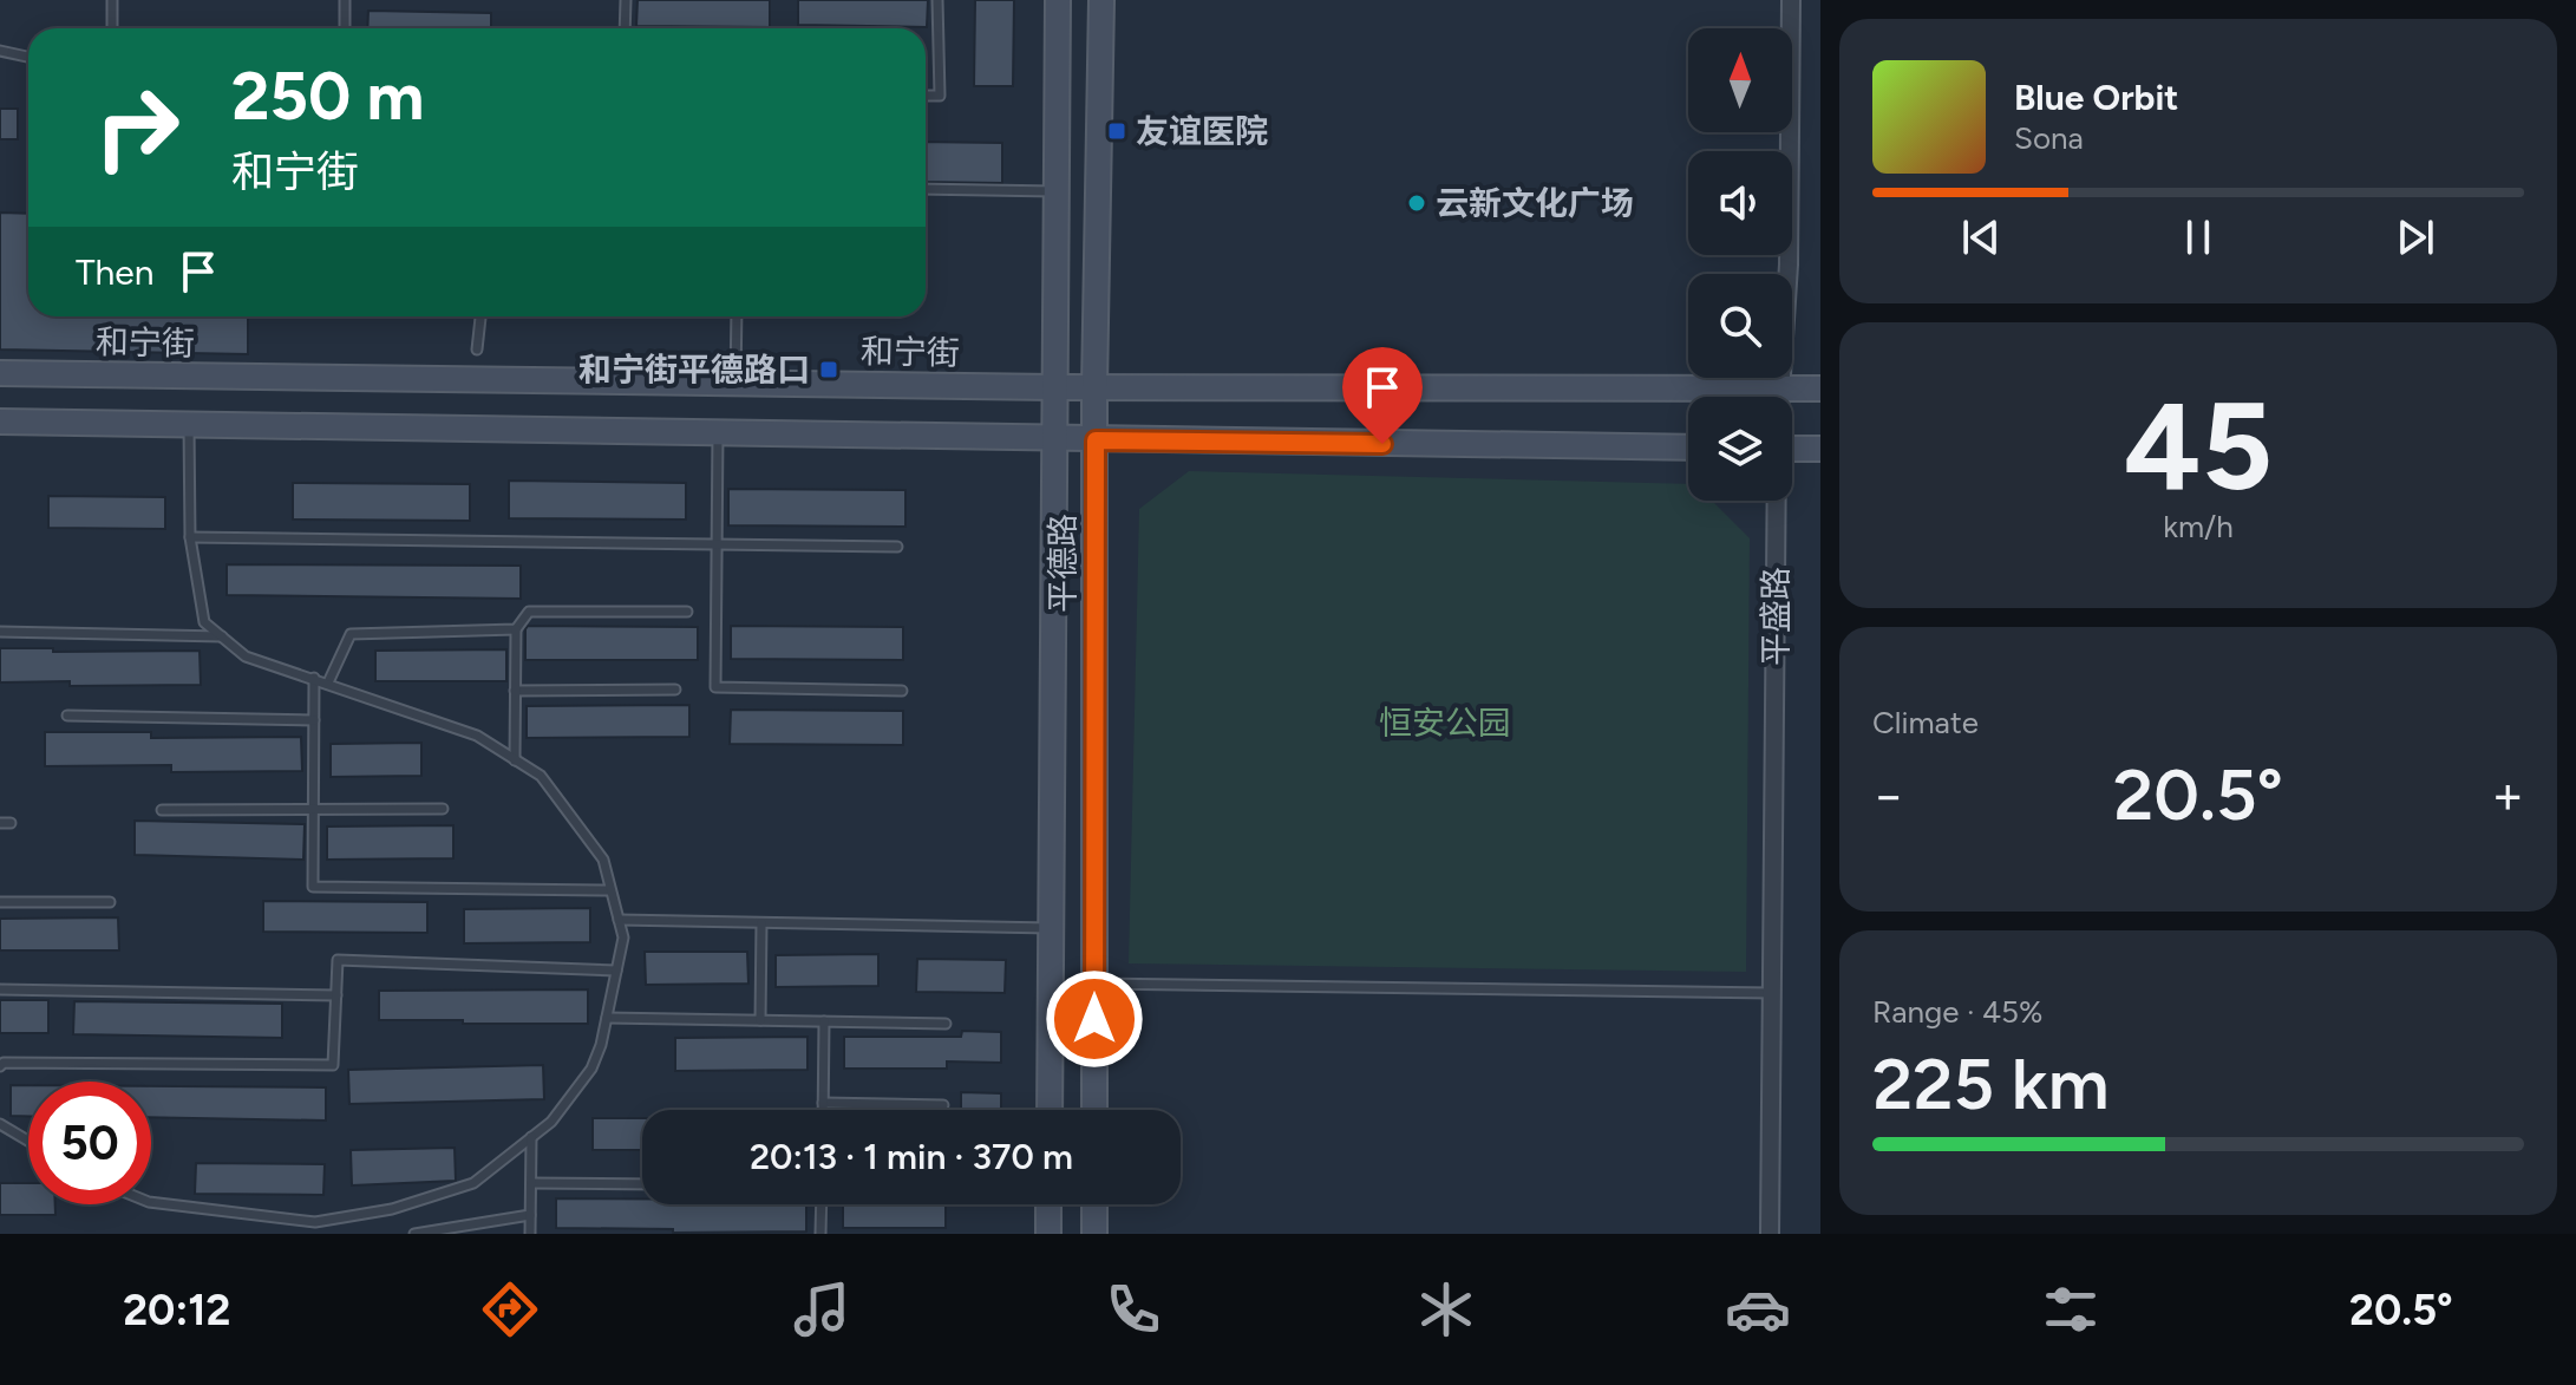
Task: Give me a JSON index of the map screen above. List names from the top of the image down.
{
  "streets": {
    "main road": ["和宁街", "平德路"],
    "street": ["平盛路"]
  },
  "crossings": [
    ["和宁街", "平德路"],
    ["和宁街", "平盛路"]
  ],
  "parks": ["恒安公园"],
  "places": {
    "transit": ["友谊医院", "和宁街平德路口"],
    "other": ["云新文化广场"]
  },
  "north": "top",
  "page": {
    "turn": ["250 m", "和宁街"],
    "song": ["Blue Orbit", "Sona"],
    "then": "Then",
    "tile": [
      ["45", "km/h"],
      "Climate",
      ["Range · 45%", "225 km"]
    ],
    "heat": ["−", "20.5°", "+"],
    "limit": "50",
    "trip": "20:13 · 1 min · 370 m",
    "tabs": ["20:12", "20.5°"]
  }
}
